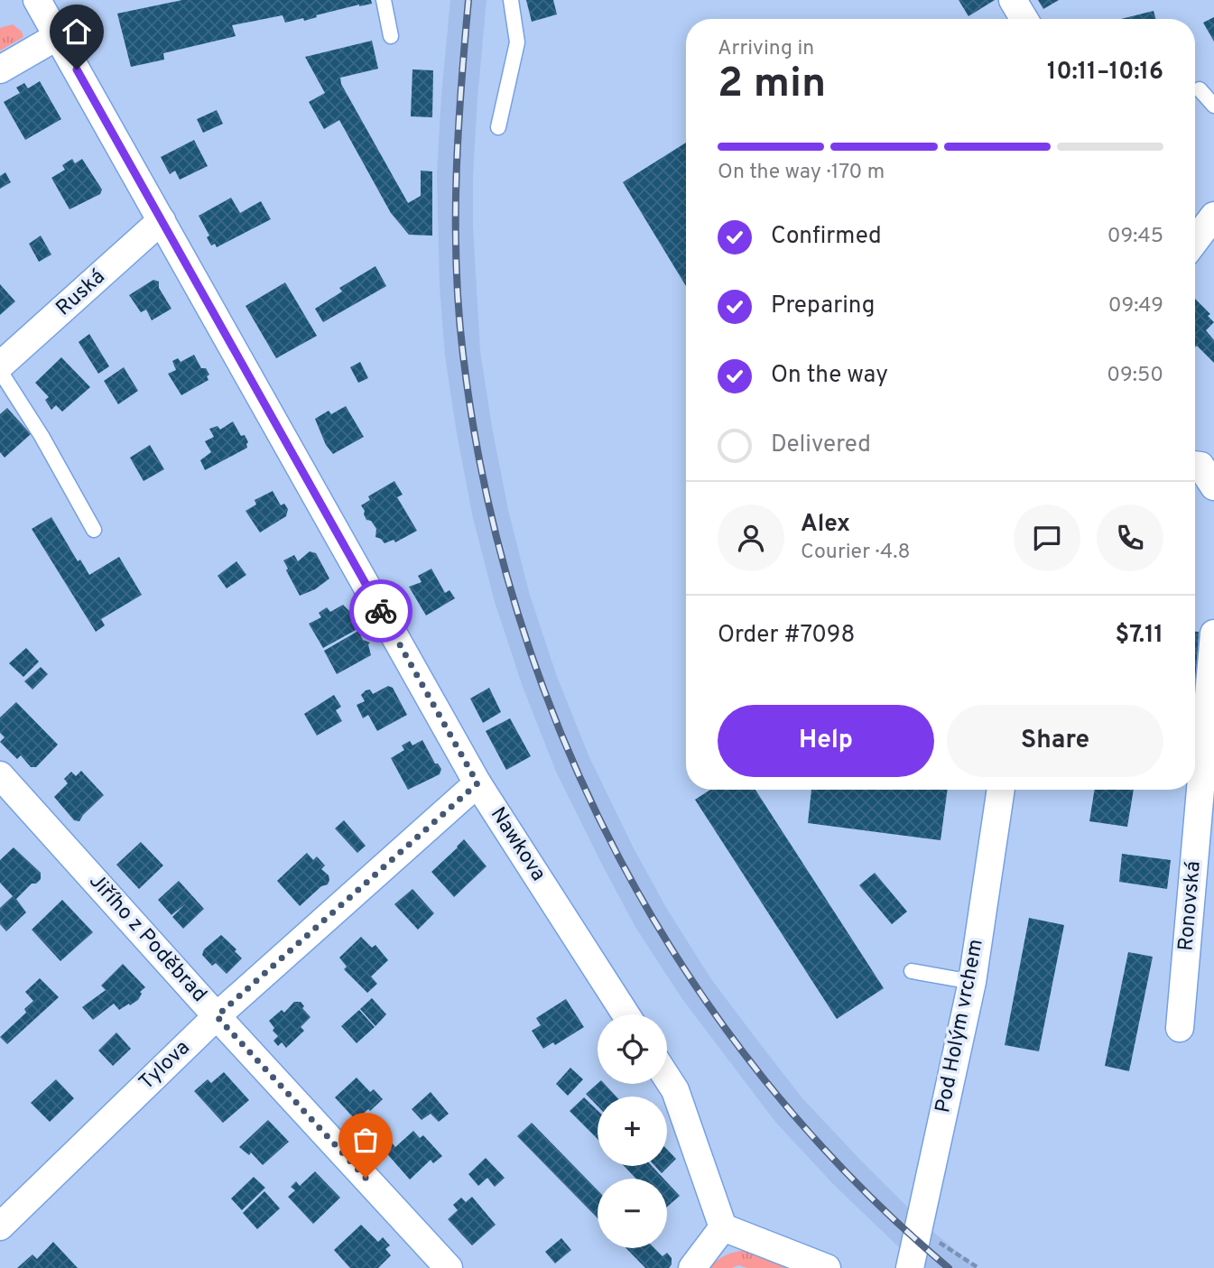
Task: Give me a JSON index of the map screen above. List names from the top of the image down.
{
  "streets": {
    "street": [
      "Ruská",
      "Nawkova",
      "Ronovská",
      "Jiřího z Poděbrad",
      "Pod Holým vrchem",
      "Tylova"
    ]
  },
  "crossings": [
    ["Ruská", "Nawkova"],
    ["Nawkova", "Tylova"],
    ["Jiřího z Poděbrad", "Tylova"]
  ],
  "page": {
    "heading": ["2 min", "Arriving in", "10:11–10:16"],
    "panel": [
      "Alex",
      "Courier · 4.8",
      "Order #7098",
      "$7.11"
    ],
    "bar": "On the way · 170 m",
    "list": [
      ["Confirmed", "09:45"],
      ["Preparing", "09:49"],
      ["On the way", "09:50"],
      "Delivered"
    ],
    "buttons": ["Help", "Share"],
    "map_buttons": ["+", "−"]
  }
}
